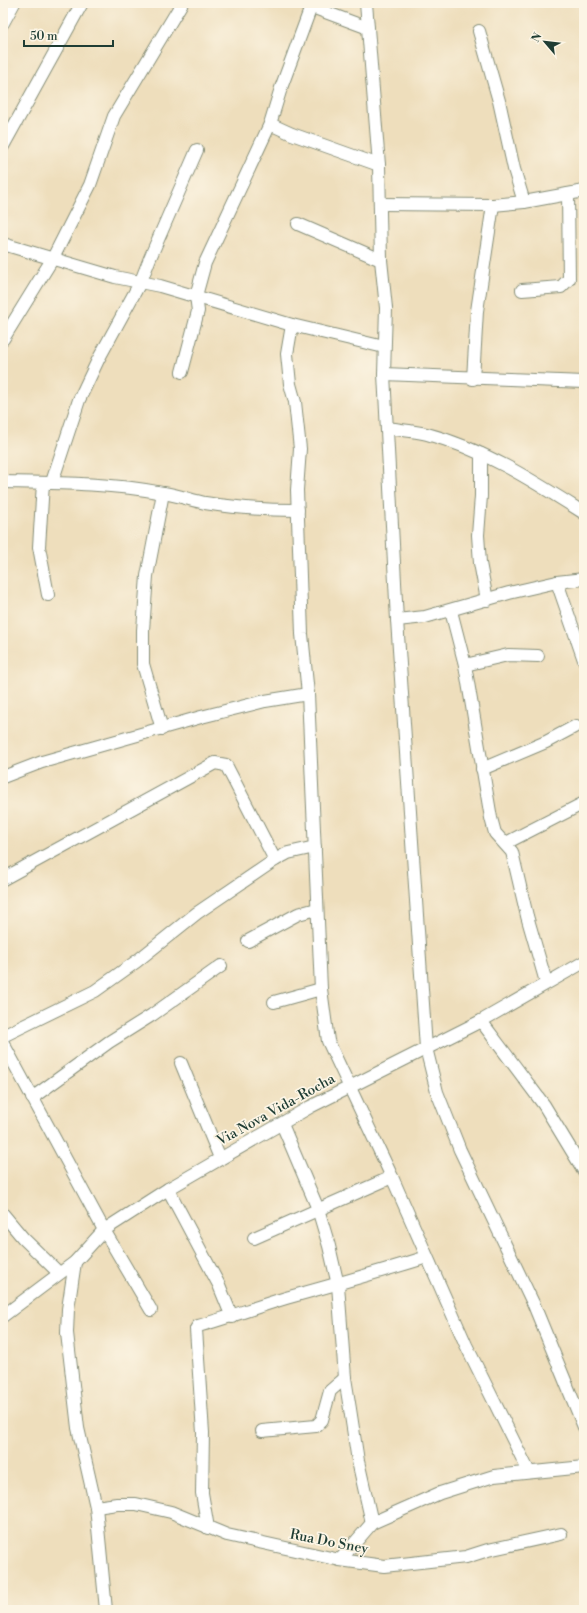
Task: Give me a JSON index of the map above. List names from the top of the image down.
{
  "streets": {
    "street": ["Via Nova Vida-Rocha", "Rua Do Sney"]
  },
  "scale_bar": "50 m",
  "north": "top left"
}
